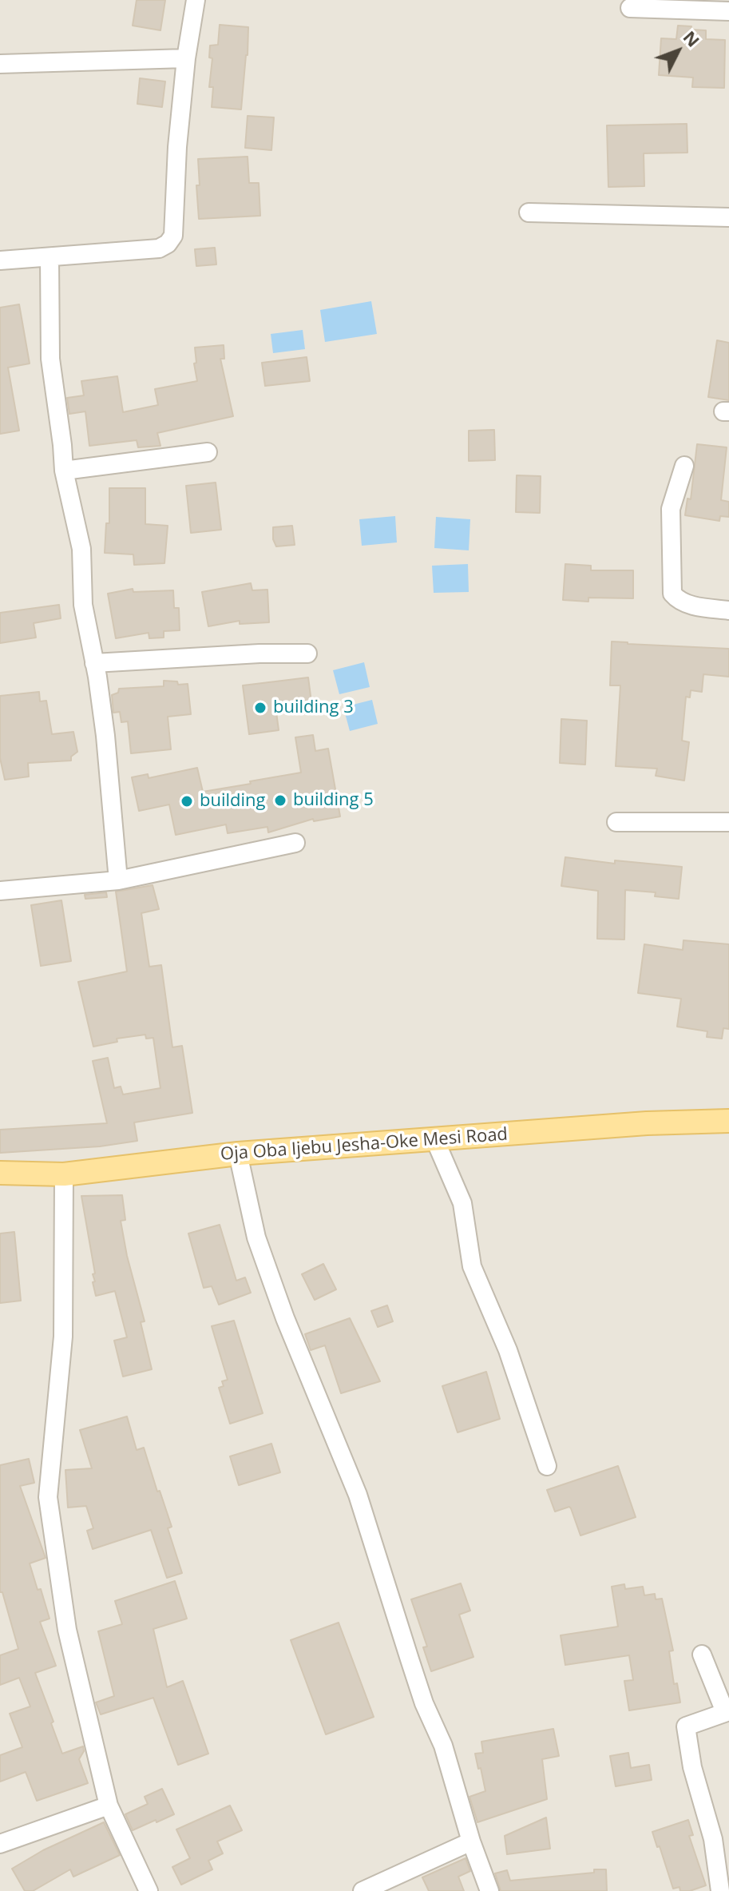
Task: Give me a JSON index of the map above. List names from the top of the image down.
{
  "streets": {
    "main road": ["Oja Oba Ijebu Jesha-Oke Mesi Road"]
  },
  "places": ["building 3", "building 5", "building"],
  "north": "top right"
}
